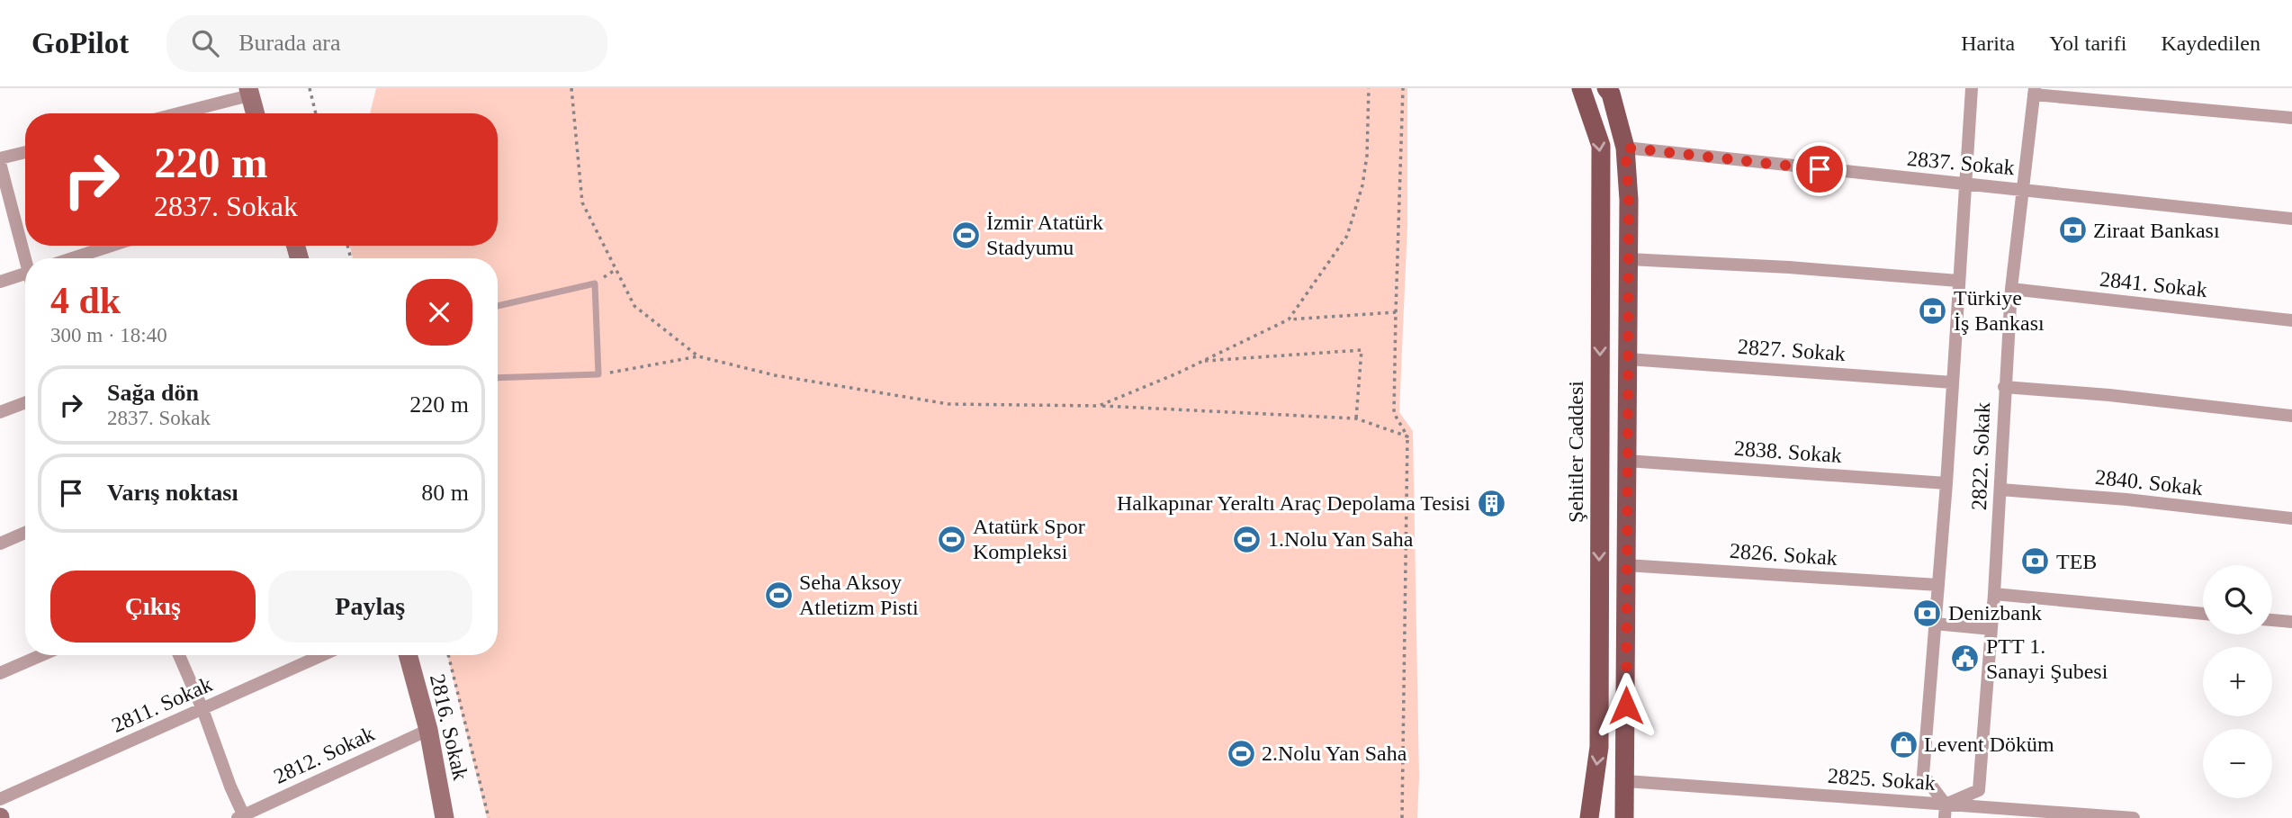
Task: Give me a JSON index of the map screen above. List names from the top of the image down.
{
  "streets": {
    "main road": ["Şehitler Caddesi"],
    "street": [
      "2837. Sokak",
      "2841. Sokak",
      "2827. Sokak",
      "2838. Sokak",
      "2822. Sokak",
      "2840. Sokak",
      "2826. Sokak",
      "2811. Sokak",
      "2816. Sokak",
      "2812. Sokak",
      "2825. Sokak"
    ]
  },
  "crossings": [
    ["2837. Sokak", "2822. Sokak"],
    ["2841. Sokak", "2822. Sokak"],
    ["2827. Sokak", "2822. Sokak"],
    ["2838. Sokak", "2822. Sokak"],
    ["2822. Sokak", "2840. Sokak"],
    ["2822. Sokak", "2826. Sokak"],
    ["2822. Sokak", "2825. Sokak"],
    ["2816. Sokak", "2812. Sokak"]
  ],
  "places": {
    "bank": [
      "Ziraat Bankası",
      "Türkiye İş Bankası",
      "TEB",
      "Denizbank"
    ],
    "sports": [
      "İzmir Atatürk Stadyumu",
      "Atatürk Spor Kompleksi",
      "1.Nolu Yan Saha",
      "Seha Aksoy Atletizm Pisti",
      "2.Nolu Yan Saha"
    ],
    "building": ["Halkapınar Yeraltı Araç Depolama Tesisi"],
    "public building": ["PTT 1. Sanayi Şubesi"],
    "shop": ["Levent Döküm"]
  },
  "page": {
    "header": "GoPilot",
    "search": "Burada ara",
    "nav": ["Harita", "Yol tarifi", "Kaydedilen"],
    "turn": ["220 m", "2837. Sokak"],
    "heading": ["4 dk", "300 m · 18:40"],
    "list": [
      {
        "name": "Sağa dön",
        "note": "2837. Sokak",
        "value": "220 m"
      },
      {
        "name": "Varış noktası",
        "value": "80 m"
      }
    ],
    "buttons": ["Çıkış", "Paylaş"],
    "map_buttons": ["+", "−"]
  }
}
